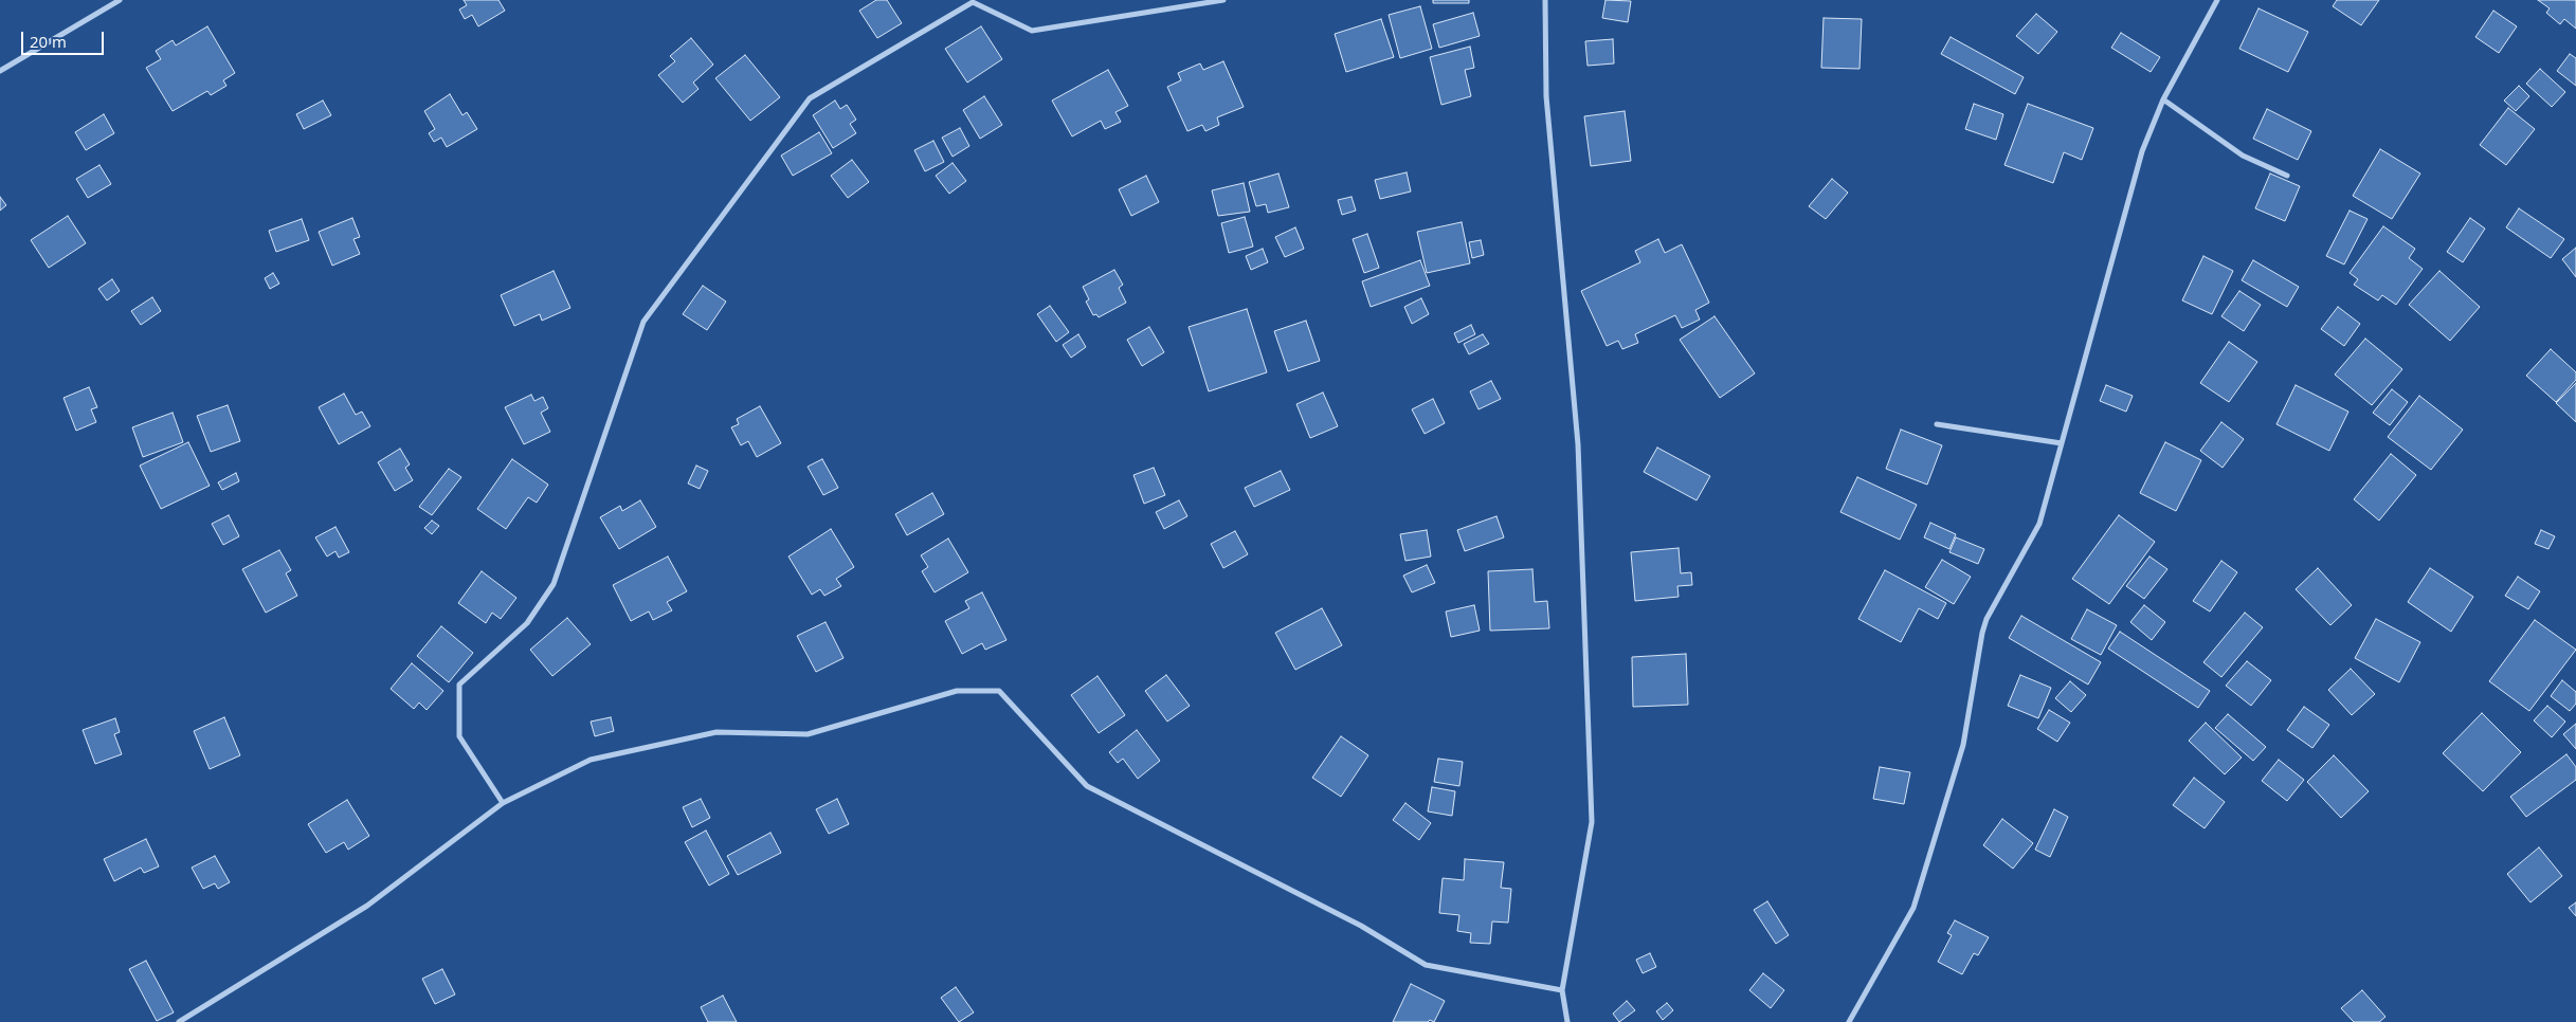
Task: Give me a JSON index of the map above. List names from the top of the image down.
{
  "scale_bar": "20 m"
}
